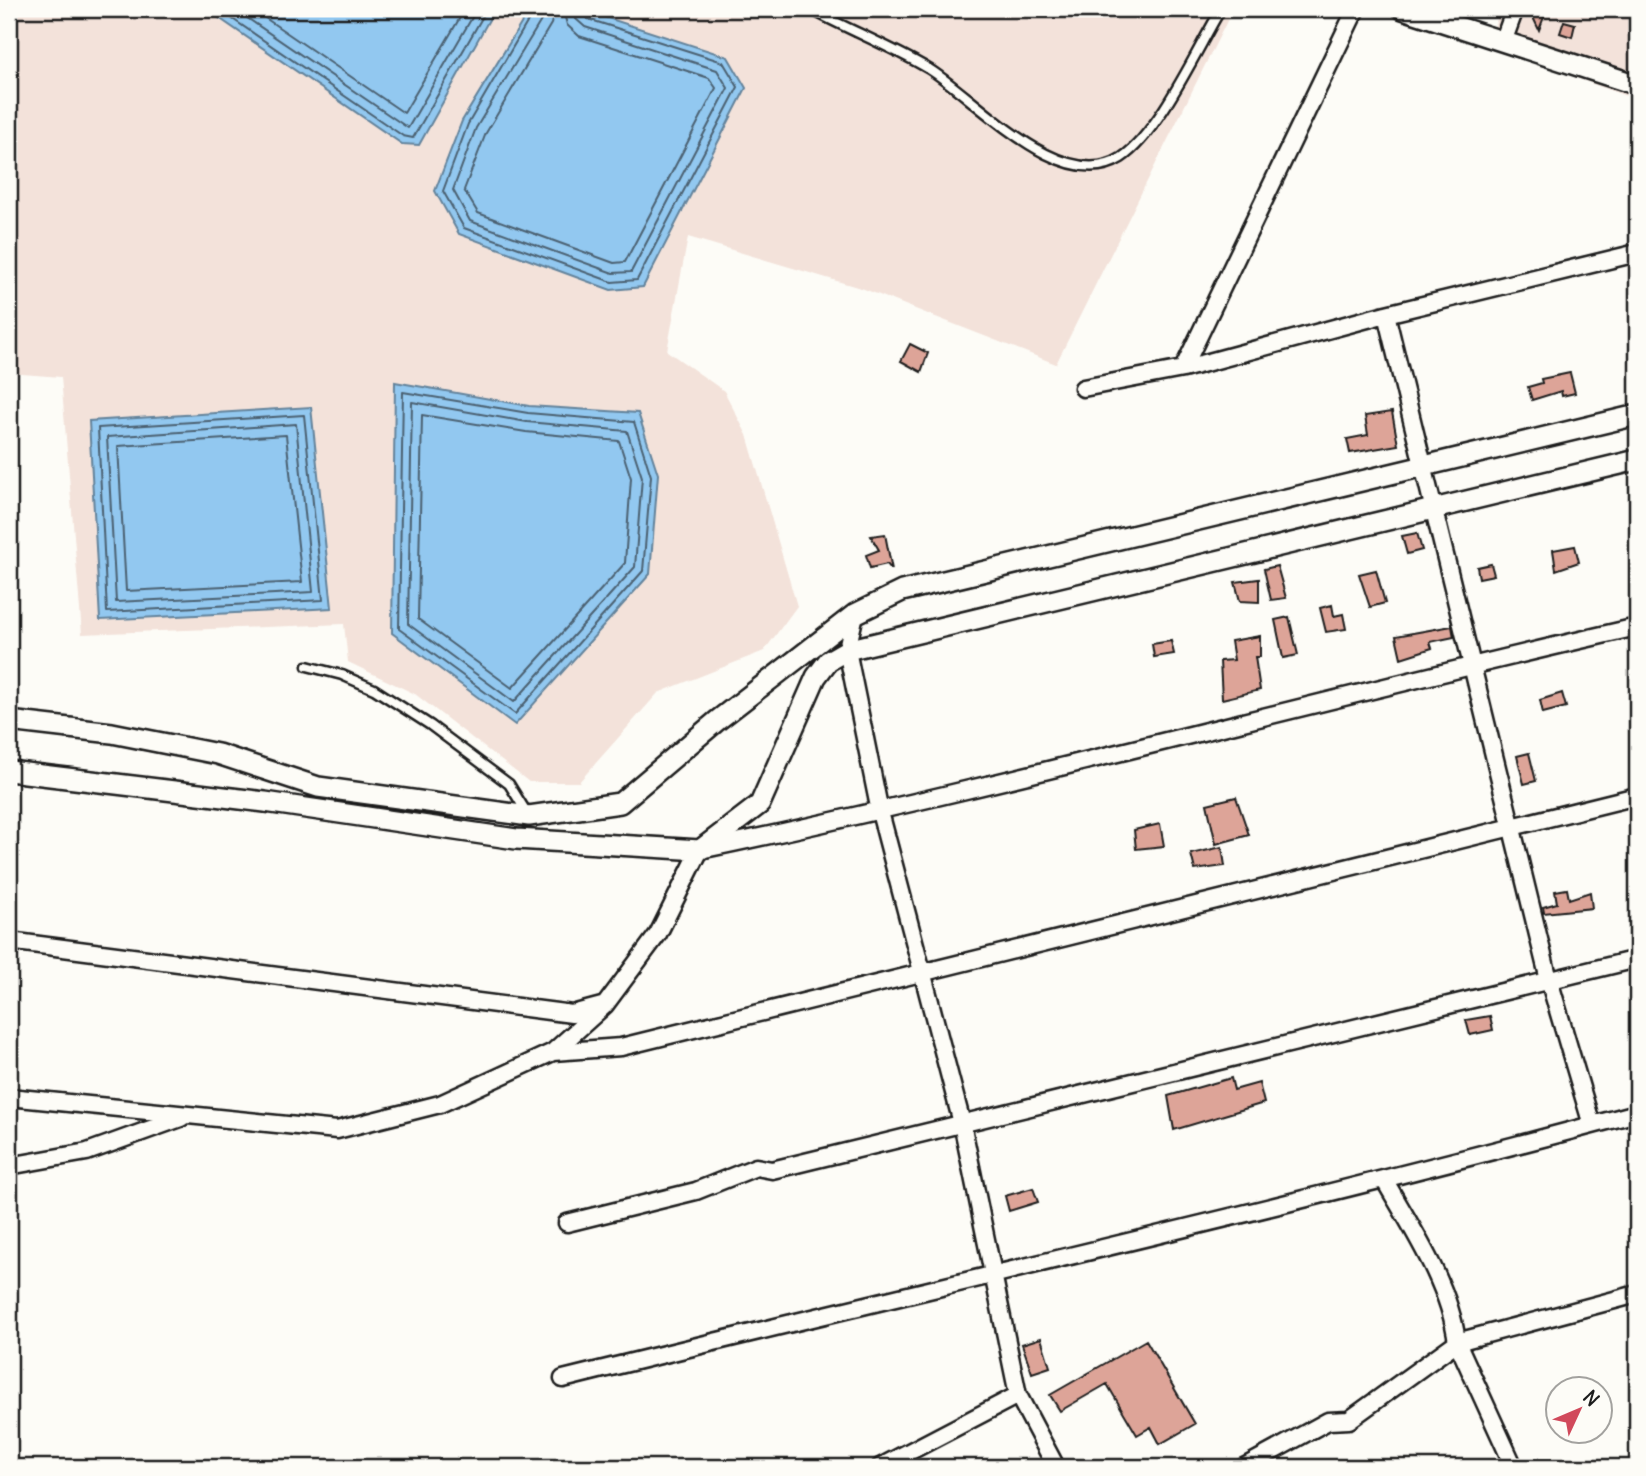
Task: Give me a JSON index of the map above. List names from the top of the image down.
{
  "north": "top right"
}
